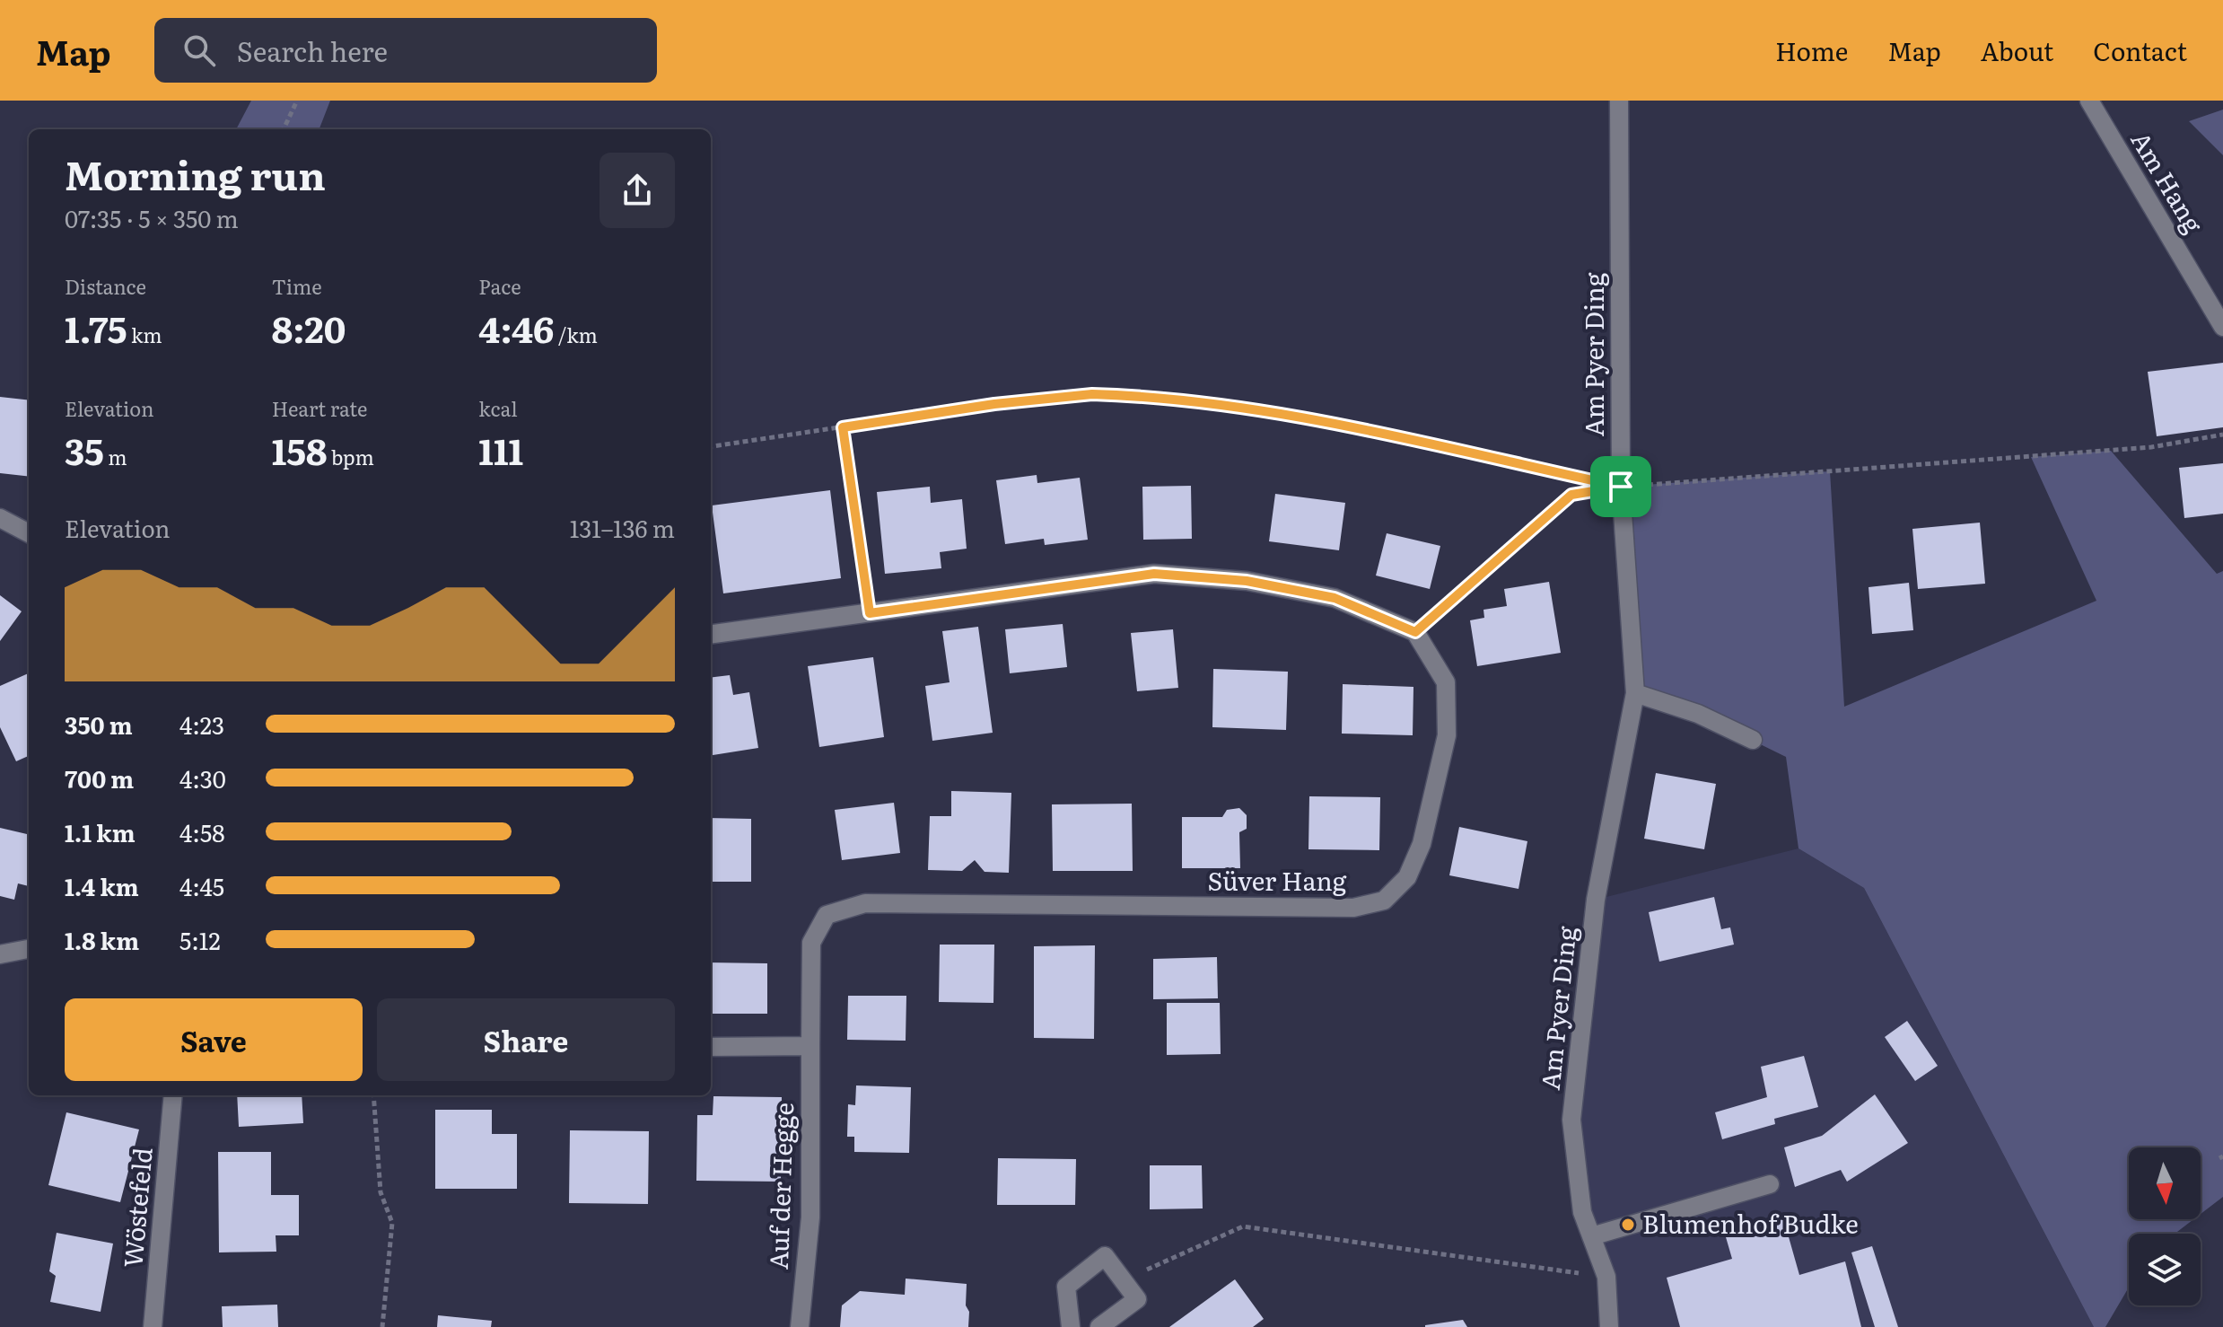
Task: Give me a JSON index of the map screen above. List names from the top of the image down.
{
  "streets": {
    "street": [
      "Am Hang",
      "Am Pyer Ding",
      "Süver Hang",
      "Auf der Hegge",
      "Wöstefeld"
    ]
  },
  "crossings": [
    ["Süver Hang", "Auf der Hegge"]
  ],
  "places": ["Blumenhof Budke"],
  "north": "bottom",
  "page": {
    "header": "Map",
    "search": "Search here",
    "nav": [
      "Home",
      "Map",
      "About",
      "Contact"
    ],
    "heading": ["Morning run", "07:35 · 5 × 350 m"],
    "stats": [
      ["Distance", "1.75 km"],
      ["Time", "8:20"],
      ["Pace", "4:46 /km"],
      ["Elevation", "35 m"],
      ["Heart rate", "158 bpm"],
      ["kcal", "111"]
    ],
    "chart": ["Elevation", "131–136 m"],
    "list": [
      {
        "name": "350 m",
        "note": "4:23"
      },
      {
        "name": "700 m",
        "note": "4:30"
      },
      {
        "name": "1.1 km",
        "note": "4:58"
      },
      {
        "name": "1.4 km",
        "note": "4:45"
      },
      {
        "name": "1.8 km",
        "note": "5:12"
      }
    ],
    "buttons": ["Save", "Share"]
  }
}
